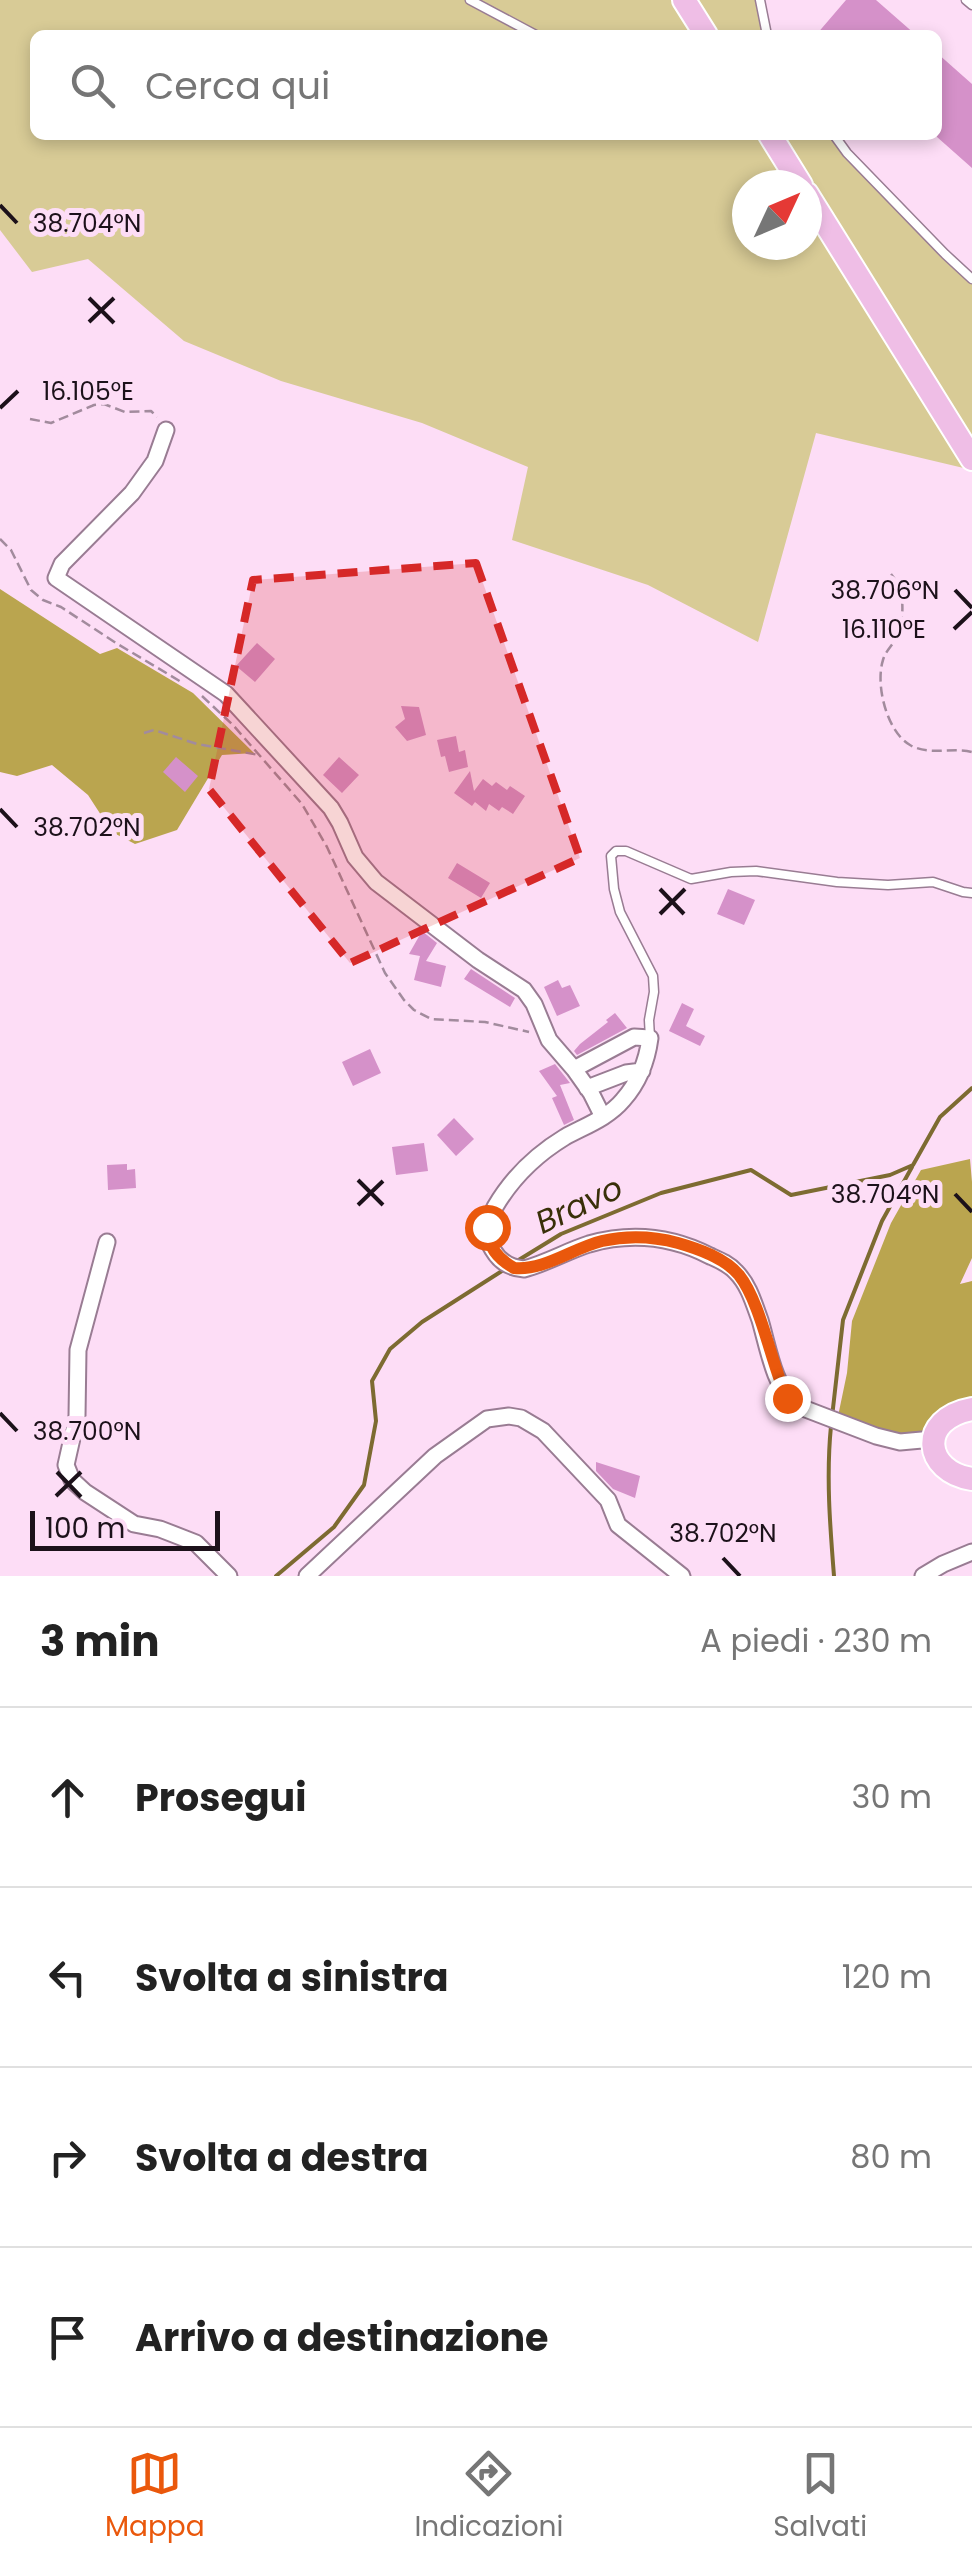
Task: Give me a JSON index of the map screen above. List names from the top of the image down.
{
  "water": ["Bravo"],
  "scale_bar": "100 m",
  "north": "top right",
  "page": {
    "search": "Cerca qui",
    "scale": "100 m",
    "heading": ["3 min", "A piedi · 230 m"],
    "list": [
      ["Prosegui", "30 m"],
      ["Svolta a sinistra", "120 m"],
      ["Svolta a destra", "80 m"],
      "Arrivo a destinazione"
    ],
    "nav": ["Mappa", "Indicazioni", "Salvati"]
  },
  "coordinates": [
    "38.704°N",
    "16.105°E",
    "38.706°N",
    "16.110°E",
    "38.702°N",
    "38.700°N"
  ]
}
